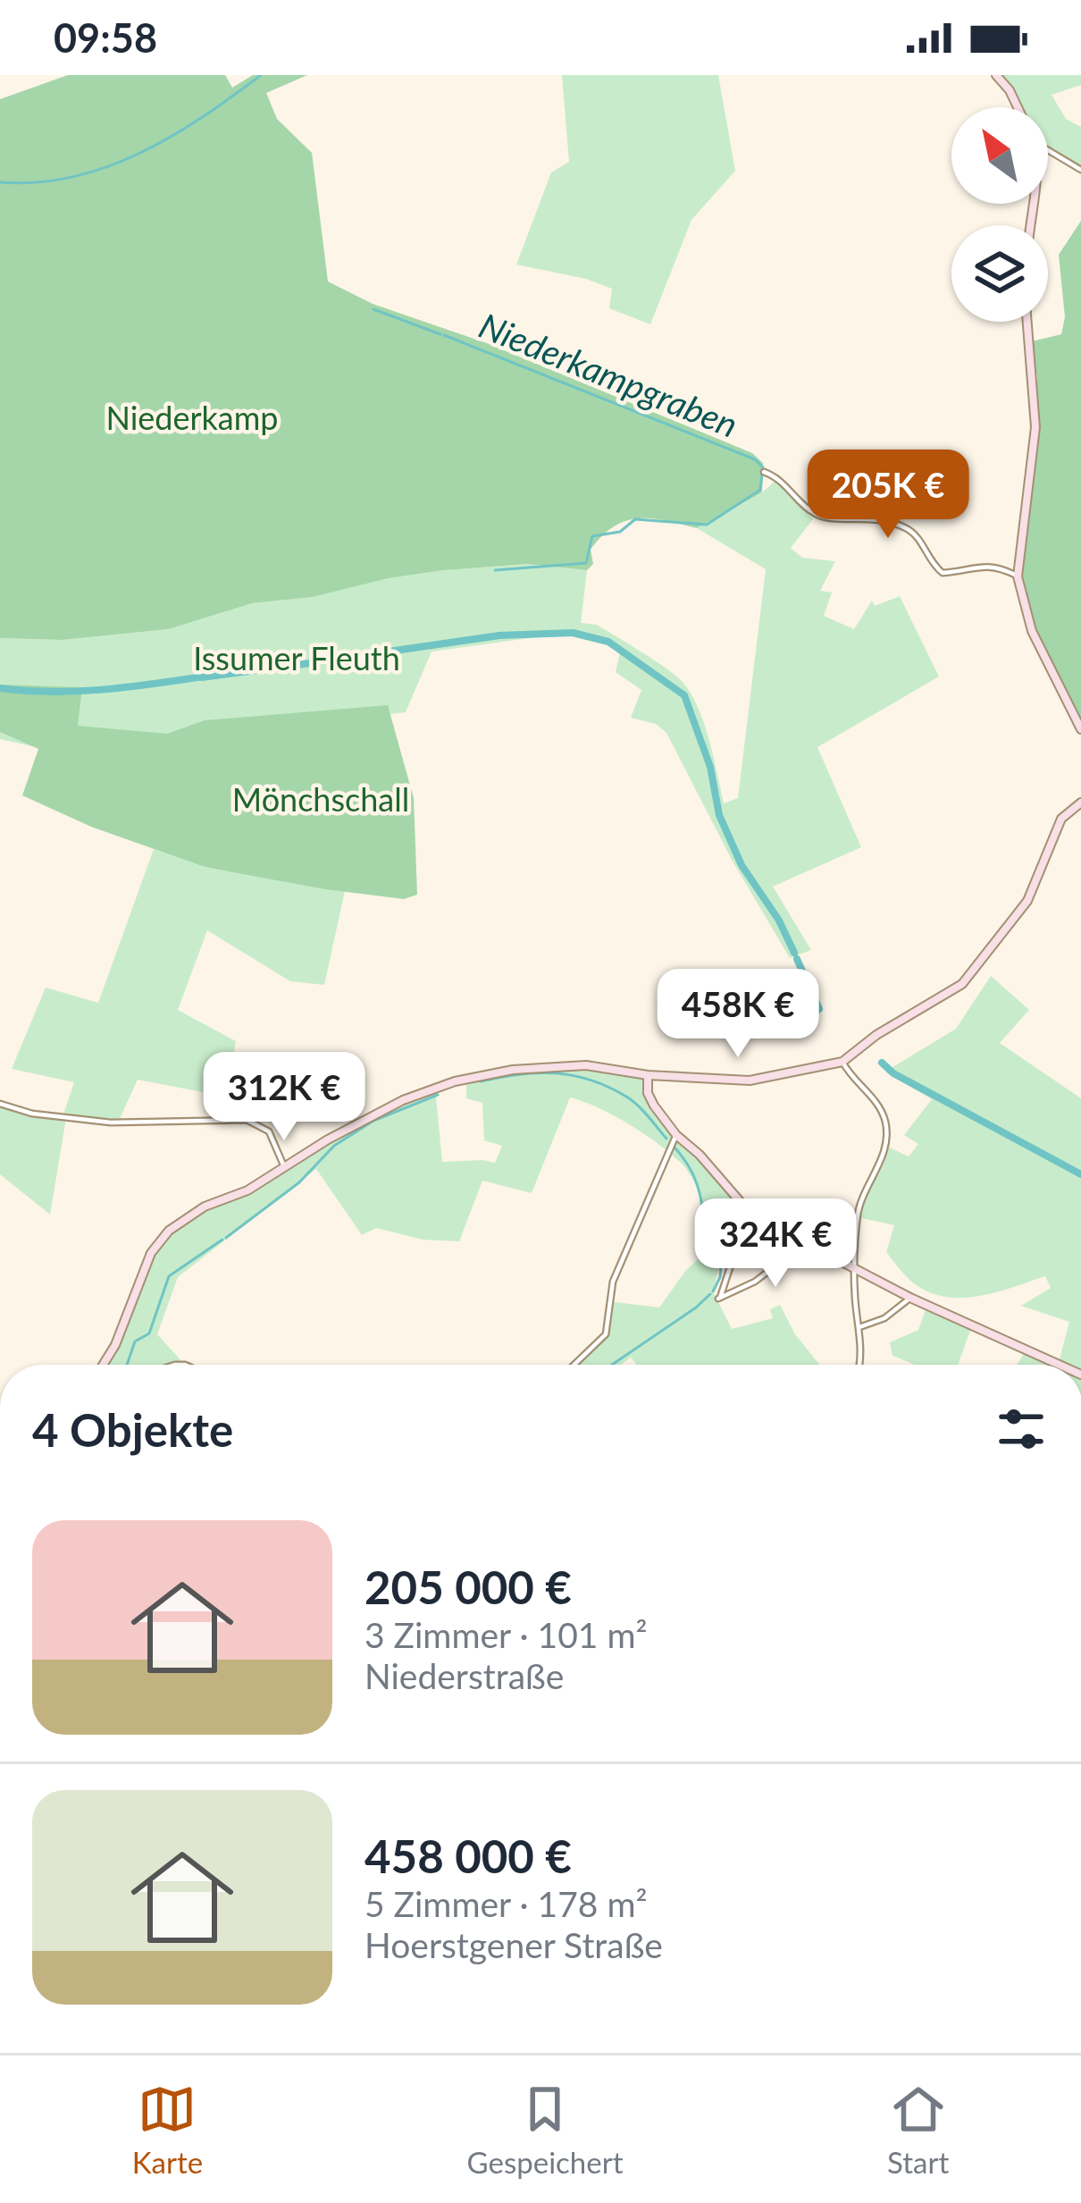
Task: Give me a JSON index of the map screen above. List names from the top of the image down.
{
  "water": ["Niederkampgraben"],
  "parks": ["Niederkamp", "Issumer Fleuth", "Mönchschall"],
  "north": "top left",
  "page": {
    "status": "09:58",
    "price": [
      "205K €",
      "458K €",
      "312K €",
      "324K €"
    ],
    "heading": "4 Objekte",
    "list": [
      {
        "name": "205 000 €",
        "note": "3 Zimmer · 101 m² · Niederstraße"
      },
      {
        "name": "458 000 €",
        "note": "5 Zimmer · 178 m² · Hoerstgener Straße"
      }
    ],
    "tabs": ["Karte", "Gespeichert", "Start"]
  }
}
